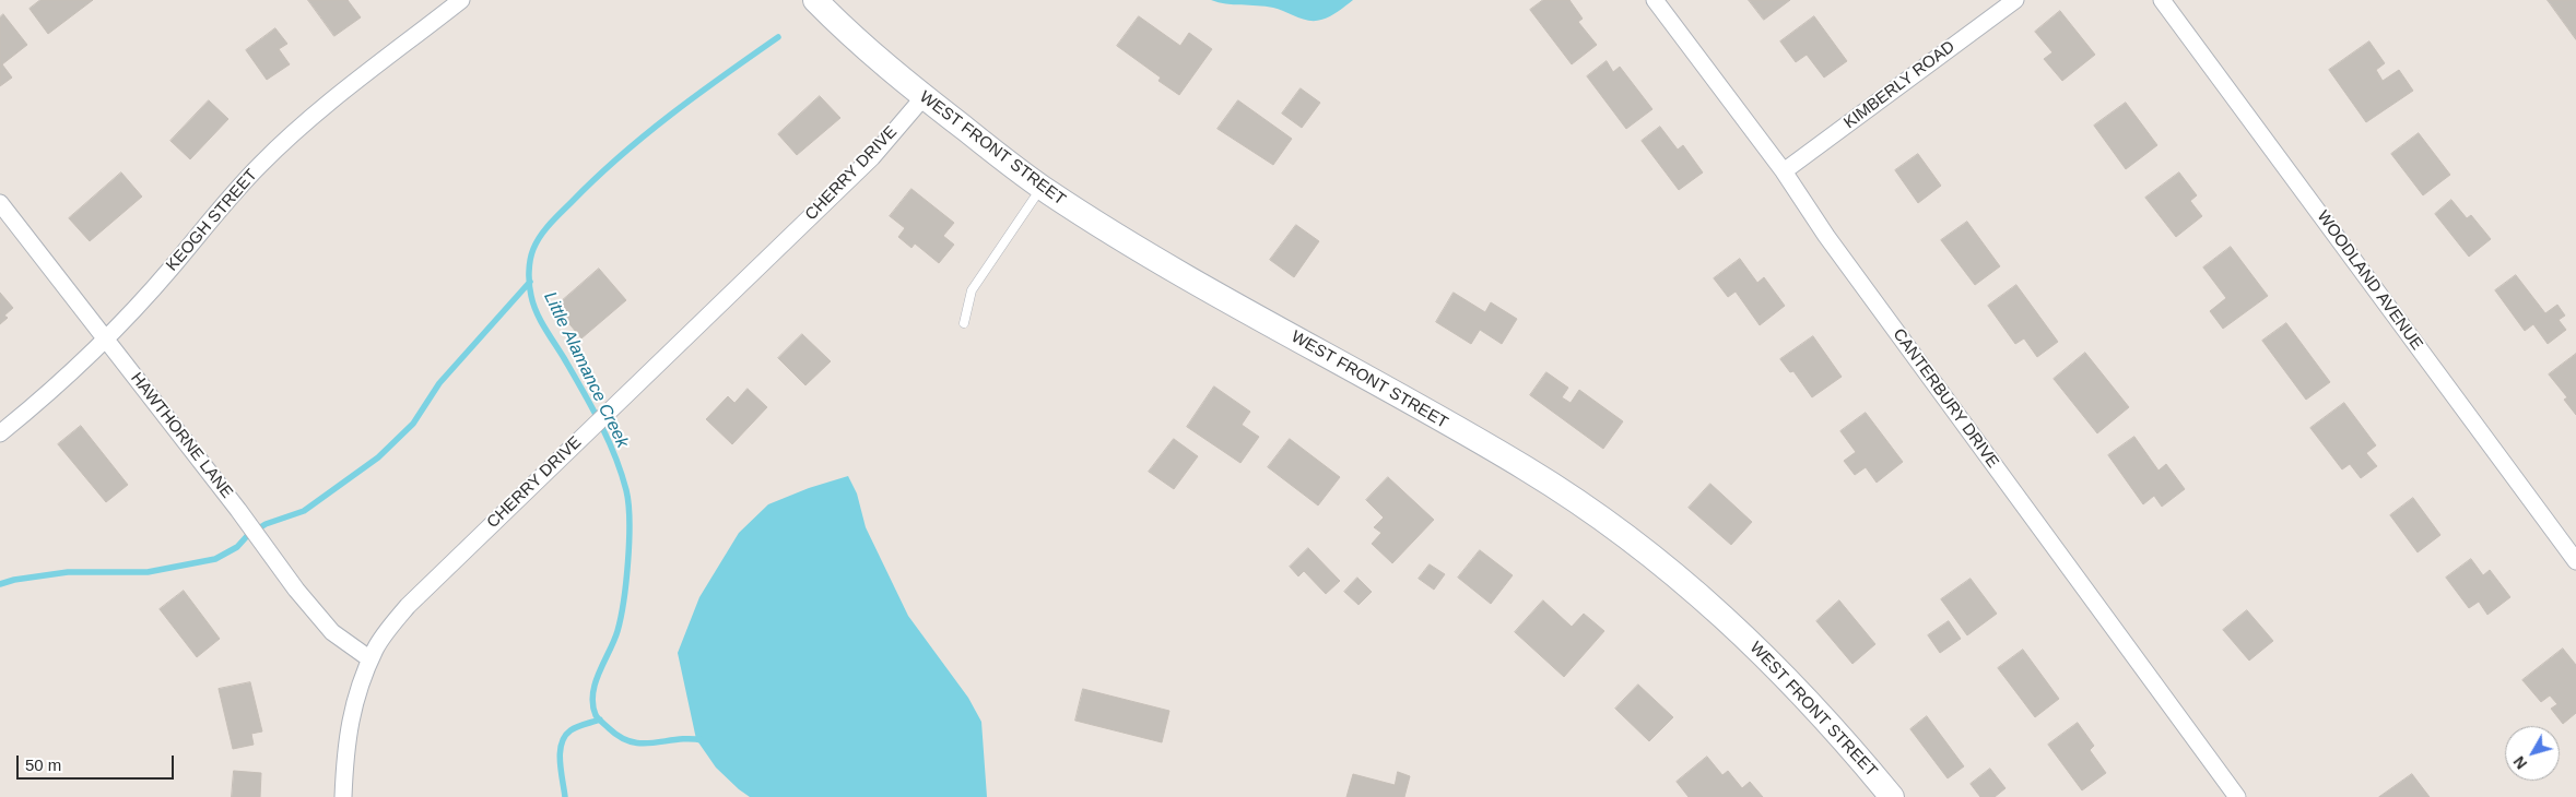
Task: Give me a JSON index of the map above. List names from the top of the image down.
{
  "streets": {
    "street": [
      "KIMBERLY ROAD",
      "WEST FRONT STREET",
      "CHERRY DRIVE",
      "KEOGH STREET",
      "WOODLAND AVENUE",
      "CANTERBURY DRIVE",
      "HAWTHORNE LANE"
    ]
  },
  "crossings": [
    ["KIMBERLY ROAD", "CANTERBURY DRIVE"],
    ["WEST FRONT STREET", "CHERRY DRIVE"],
    ["CHERRY DRIVE", "HAWTHORNE LANE"],
    ["KEOGH STREET", "HAWTHORNE LANE"]
  ],
  "water": ["Little Alamance Creek"],
  "scale_bar": "50 m",
  "north": "bottom left"
}
